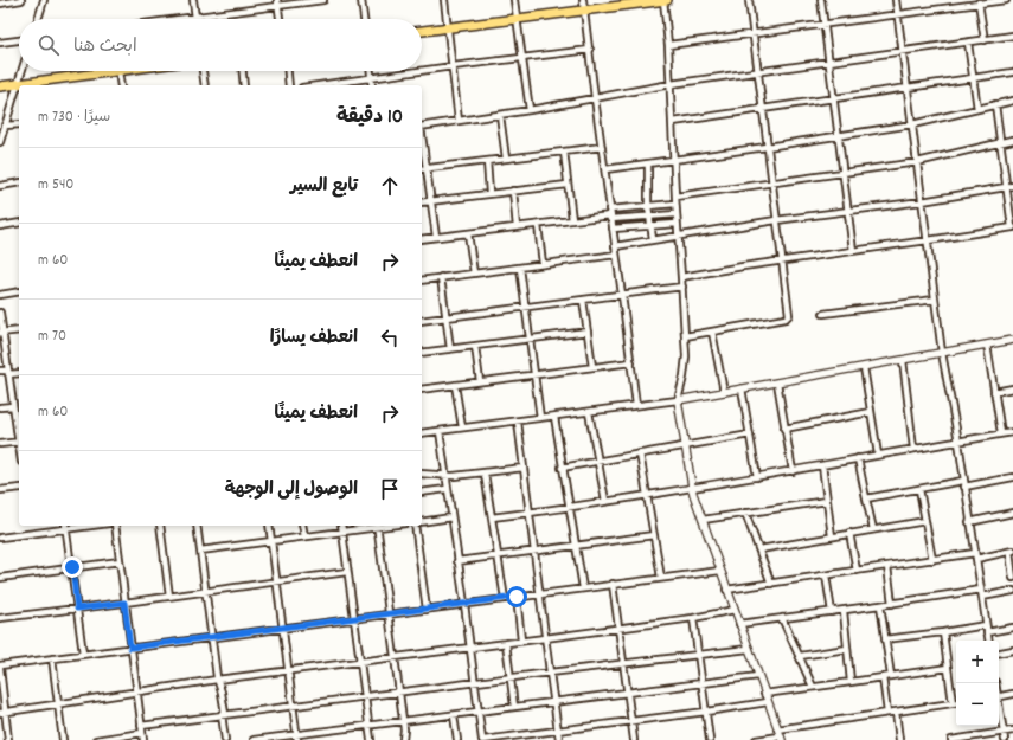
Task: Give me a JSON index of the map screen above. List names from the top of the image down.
{
  "page": {
    "search": "ابحث هنا",
    "heading": ["10 دقيقة", "سيرًا · 730 m"],
    "list": [
      ["تابع السير", "540 m"],
      ["انعطف يمينًا", "60 m"],
      ["انعطف يسارًا", "70 m"],
      ["انعطف يمينًا", "60 m"],
      "الوصول إلى الوجهة"
    ],
    "map_buttons": ["+", "−"]
  }
}
